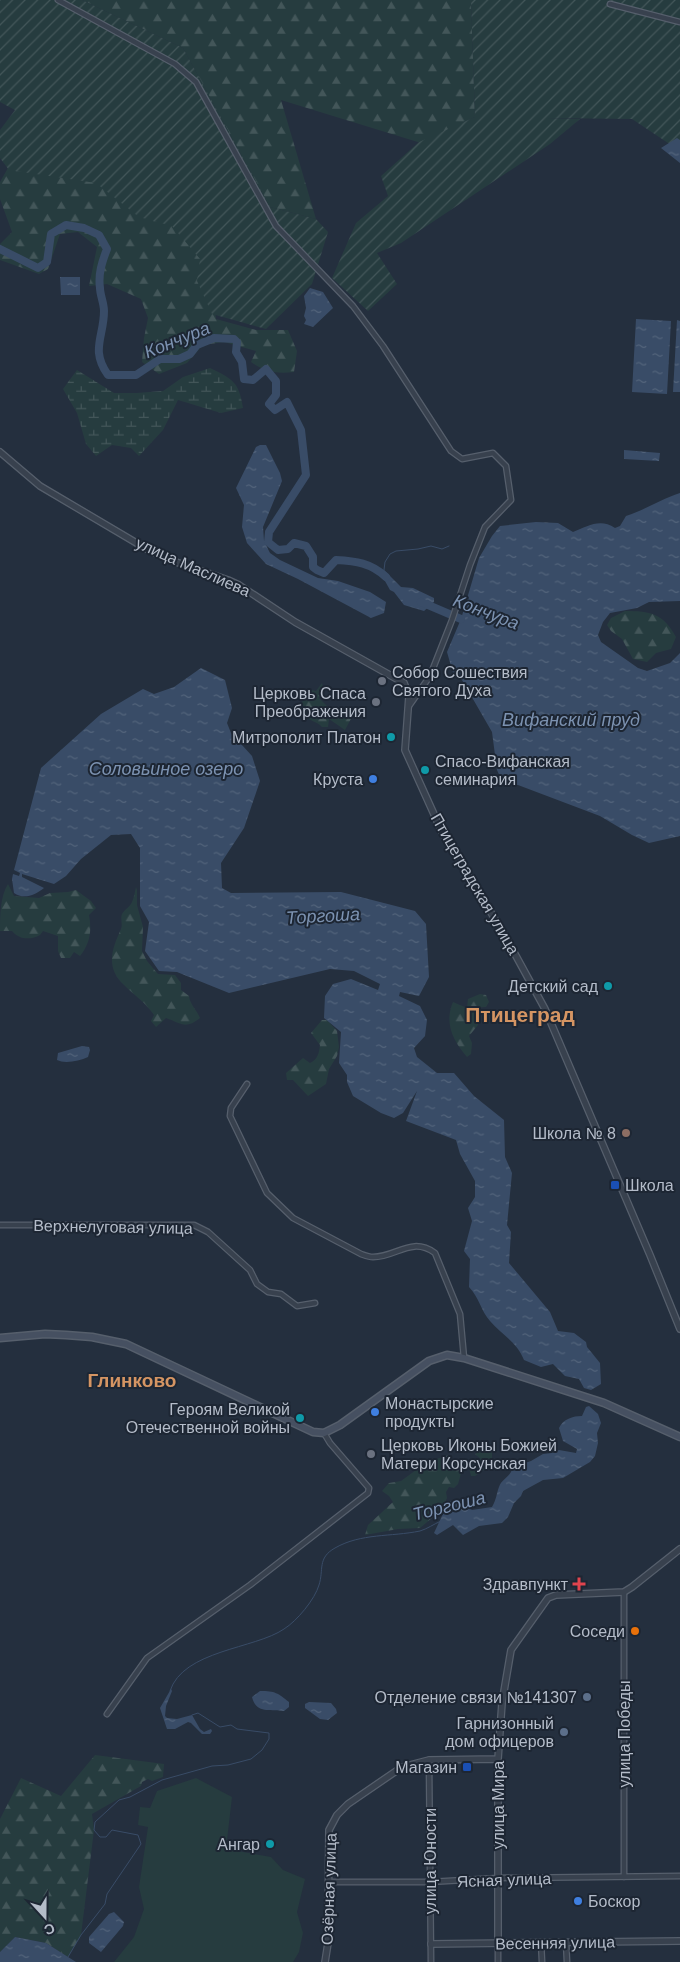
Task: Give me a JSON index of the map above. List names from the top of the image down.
{
  "streets": {
    "street": [
      "улица Маслиева",
      "Птицеградская улица",
      "Верхнелуговая улица",
      "улица Победы",
      "улица Мира",
      "улица Юности",
      "Ясная улица",
      "Озёрная улица",
      "Весенняя улица"
    ]
  },
  "crossings": [
    ["улица Маслиева", "Птицеградская улица"],
    ["улица Победы", "улица Мира"],
    ["улица Победы", "Ясная улица"],
    ["улица Мира", "Ясная улица"],
    ["улица Мира", "Озёрная улица"],
    ["улица Мира", "Весенняя улица"],
    ["улица Юности", "Ясная улица"],
    ["улица Юности", "Озёрная улица"],
    ["улица Юности", "Весенняя улица"],
    ["Ясная улица", "Озёрная улица"]
  ],
  "districts": ["Птицеград", "Глинково"],
  "water": [
    "Кончура",
    "Вифанский пруд",
    "Соловьиное озеро",
    "Торгоша"
  ],
  "places": {
    "other": [
      "Собор Сошествия Святого Духа",
      "Церковь Спаса Преображения",
      "Митрополит Платон",
      "Спасо-Вифанская семинария",
      "Круста",
      "Детский сад",
      "Школа № 8",
      "Монастырские продукты",
      "Героям Великой Отечественной войны",
      "Церковь Иконы Божией Матери Корсунская",
      "Соседи",
      "Отделение связи №141307",
      "Гарнизонный дом офицеров",
      "Ангар",
      "Боскор"
    ],
    "transit": ["Школа", "Магазин"],
    "health": ["Здравпункт"]
  },
  "north": "bottom"
}
